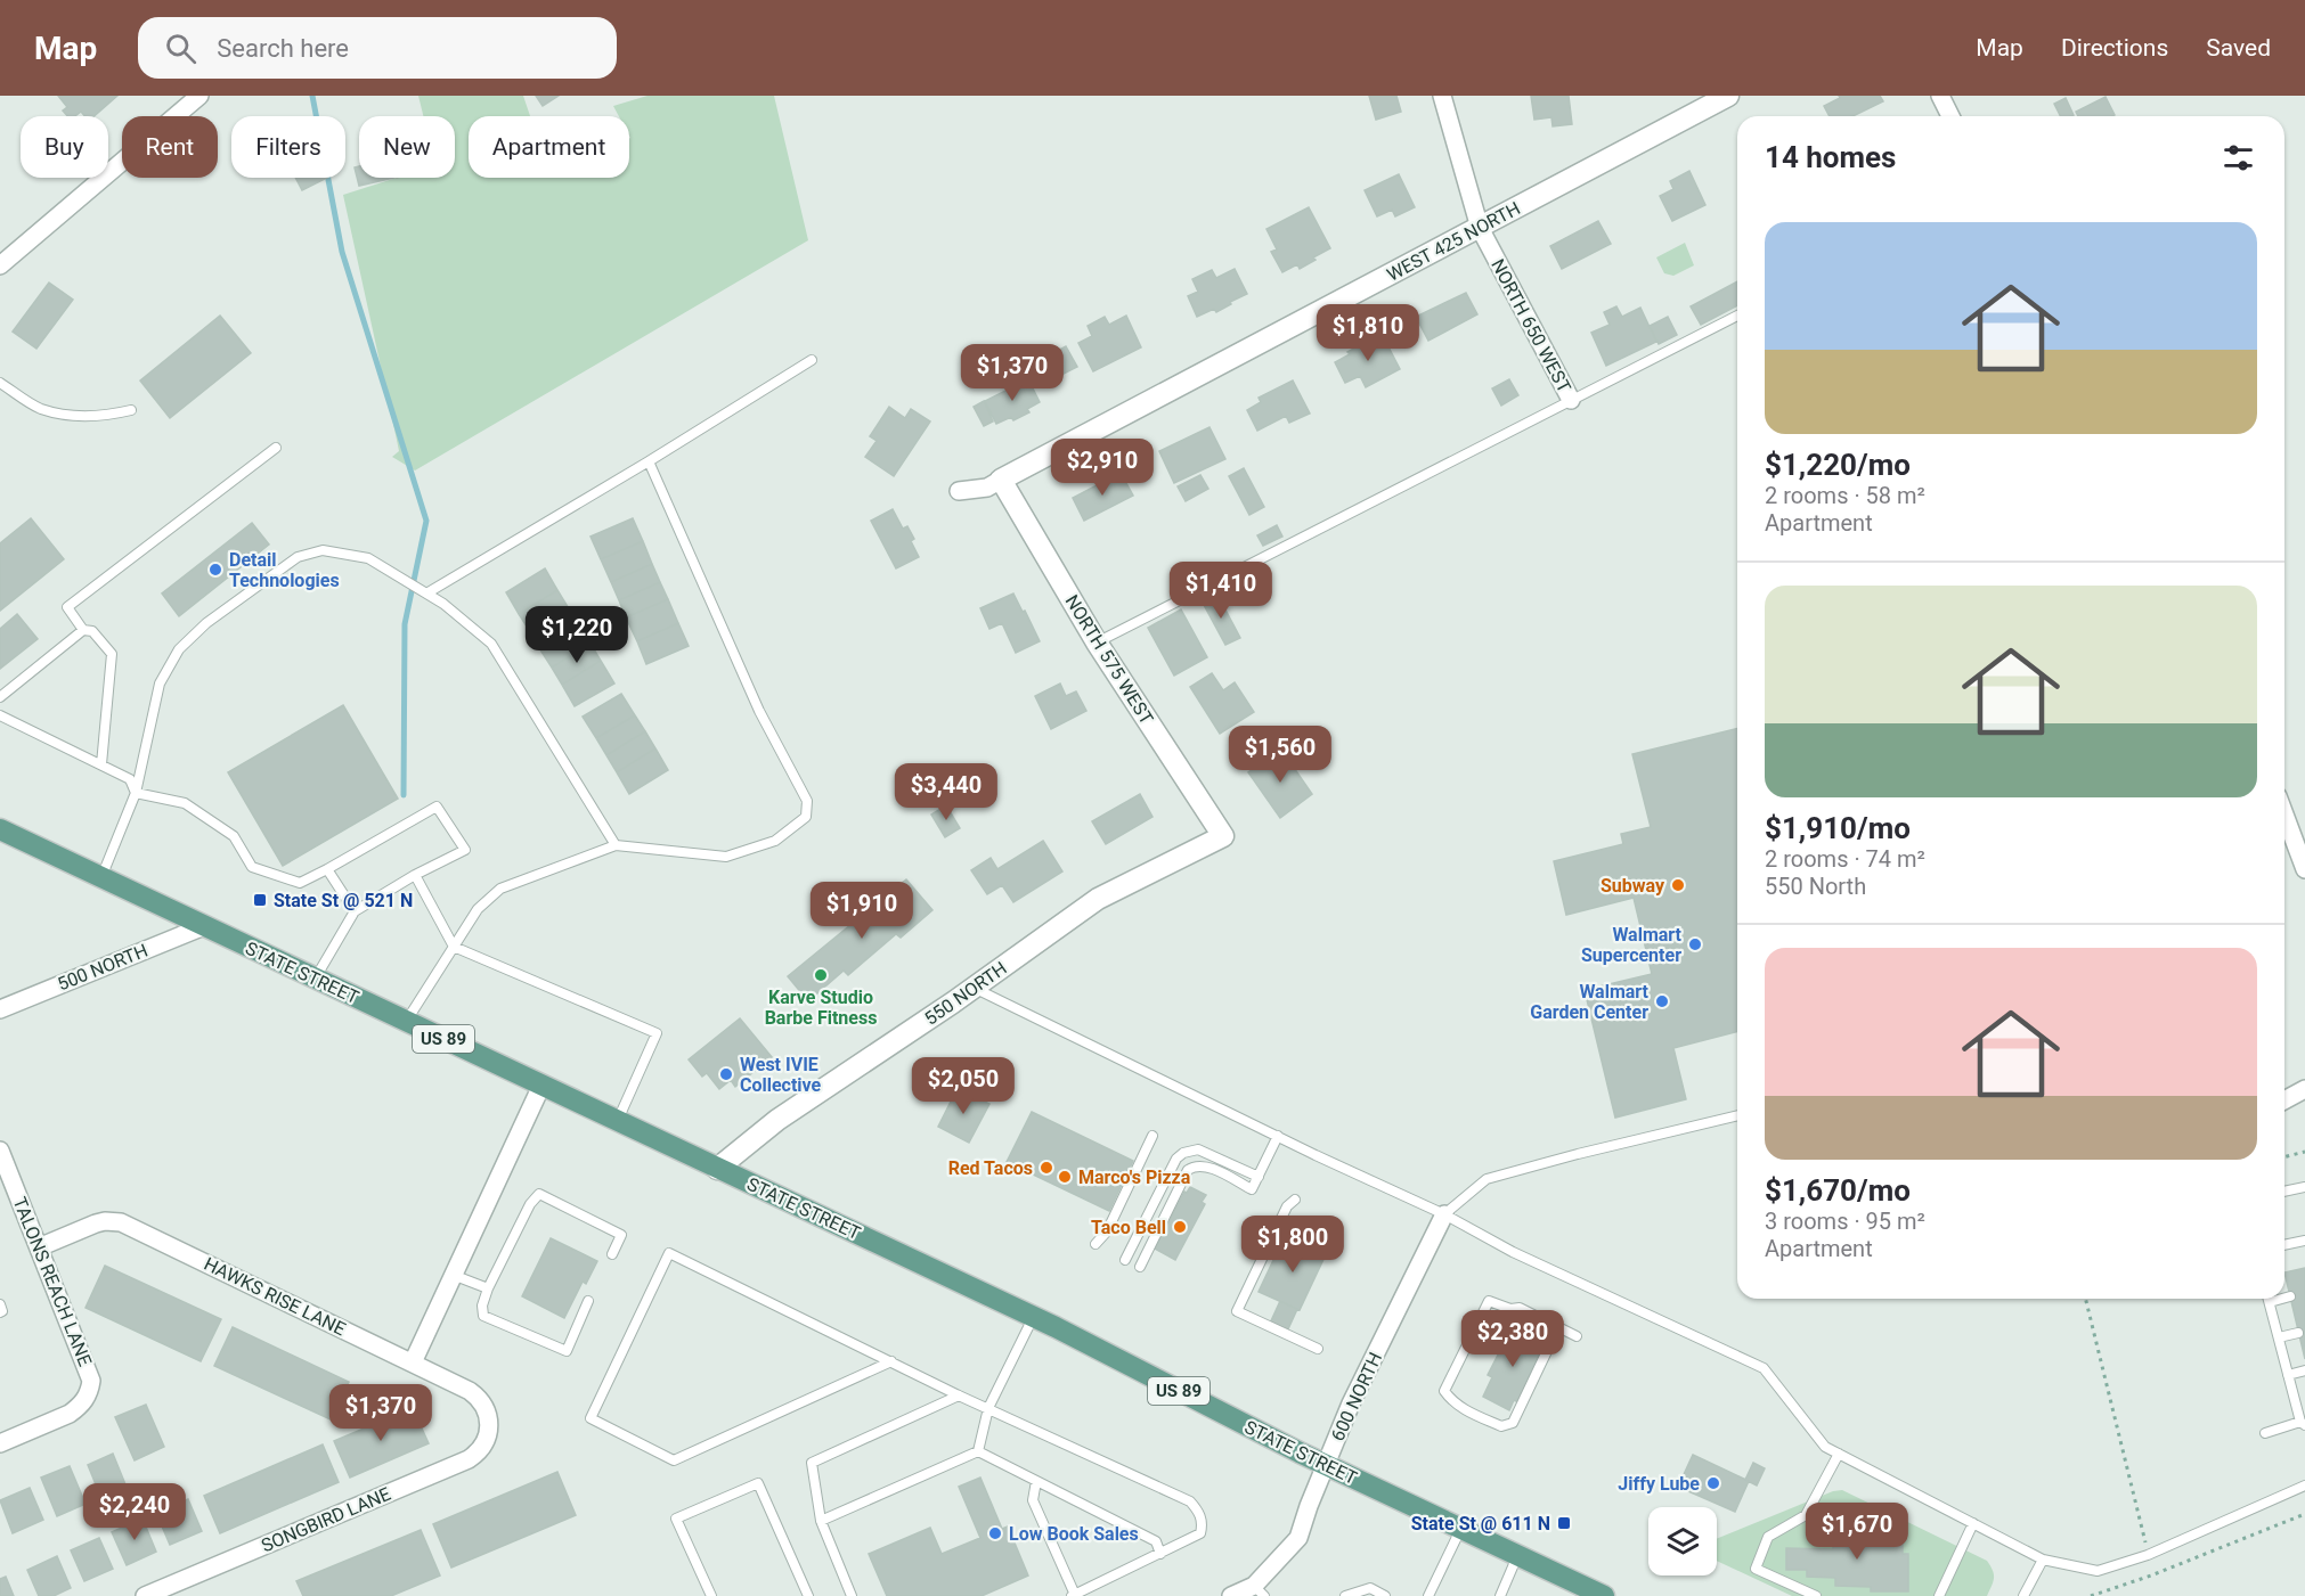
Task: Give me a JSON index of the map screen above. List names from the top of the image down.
{
  "streets": {
    "main road": ["STATE STREET", "US 89"],
    "street": [
      "WEST 425 NORTH",
      "NORTH 650 WEST",
      "NORTH 575 WEST",
      "500 NORTH",
      "550 NORTH",
      "TALONS REACH LANE",
      "HAWKS RISE LANE",
      "600 NORTH",
      "SONGBIRD LANE"
    ]
  },
  "crossings": [
    ["WEST 425 NORTH", "NORTH 650 WEST"],
    ["WEST 425 NORTH", "NORTH 575 WEST"],
    ["NORTH 575 WEST", "550 NORTH"],
    ["500 NORTH", "STATE STREET"],
    ["STATE STREET", "550 NORTH"],
    ["STATE STREET", "600 NORTH"],
    ["TALONS REACH LANE", "HAWKS RISE LANE"],
    ["HAWKS RISE LANE", "SONGBIRD LANE"]
  ],
  "places": {
    "other": [
      "Detail Technologies",
      "Subway",
      "Walmart Supercenter",
      "Karve Studio Barbe Fitness",
      "Walmart Garden Center",
      "West IVIE Collective",
      "Red Tacos",
      "Marco's Pizza",
      "Taco Bell",
      "Jiffy Lube",
      "Low Book Sales"
    ],
    "transit": ["State St @ 521 N", "State St @ 611 N"]
  },
  "page": {
    "header": "Map",
    "search": "Search here",
    "nav": ["Map", "Directions", "Saved"],
    "chip": [
      "Buy",
      "Rent",
      "Filters",
      "New",
      "Apartment"
    ],
    "heading": "14 homes",
    "list": [
      {
        "name": "$1,220/mo",
        "note": "2 rooms · 58 m² · Apartment"
      },
      {
        "name": "$1,910/mo",
        "note": "2 rooms · 74 m² · 550 North"
      },
      {
        "name": "$1,670/mo",
        "note": "3 rooms · 95 m² · Apartment"
      }
    ],
    "price": [
      "$1,810",
      "$1,370",
      "$2,910",
      "$1,410",
      "$1,220",
      "$1,560",
      "$3,440",
      "$1,910",
      "$2,050",
      "$1,800",
      "$2,380",
      "$1,370",
      "$2,240",
      "$1,670"
    ]
  }
}
